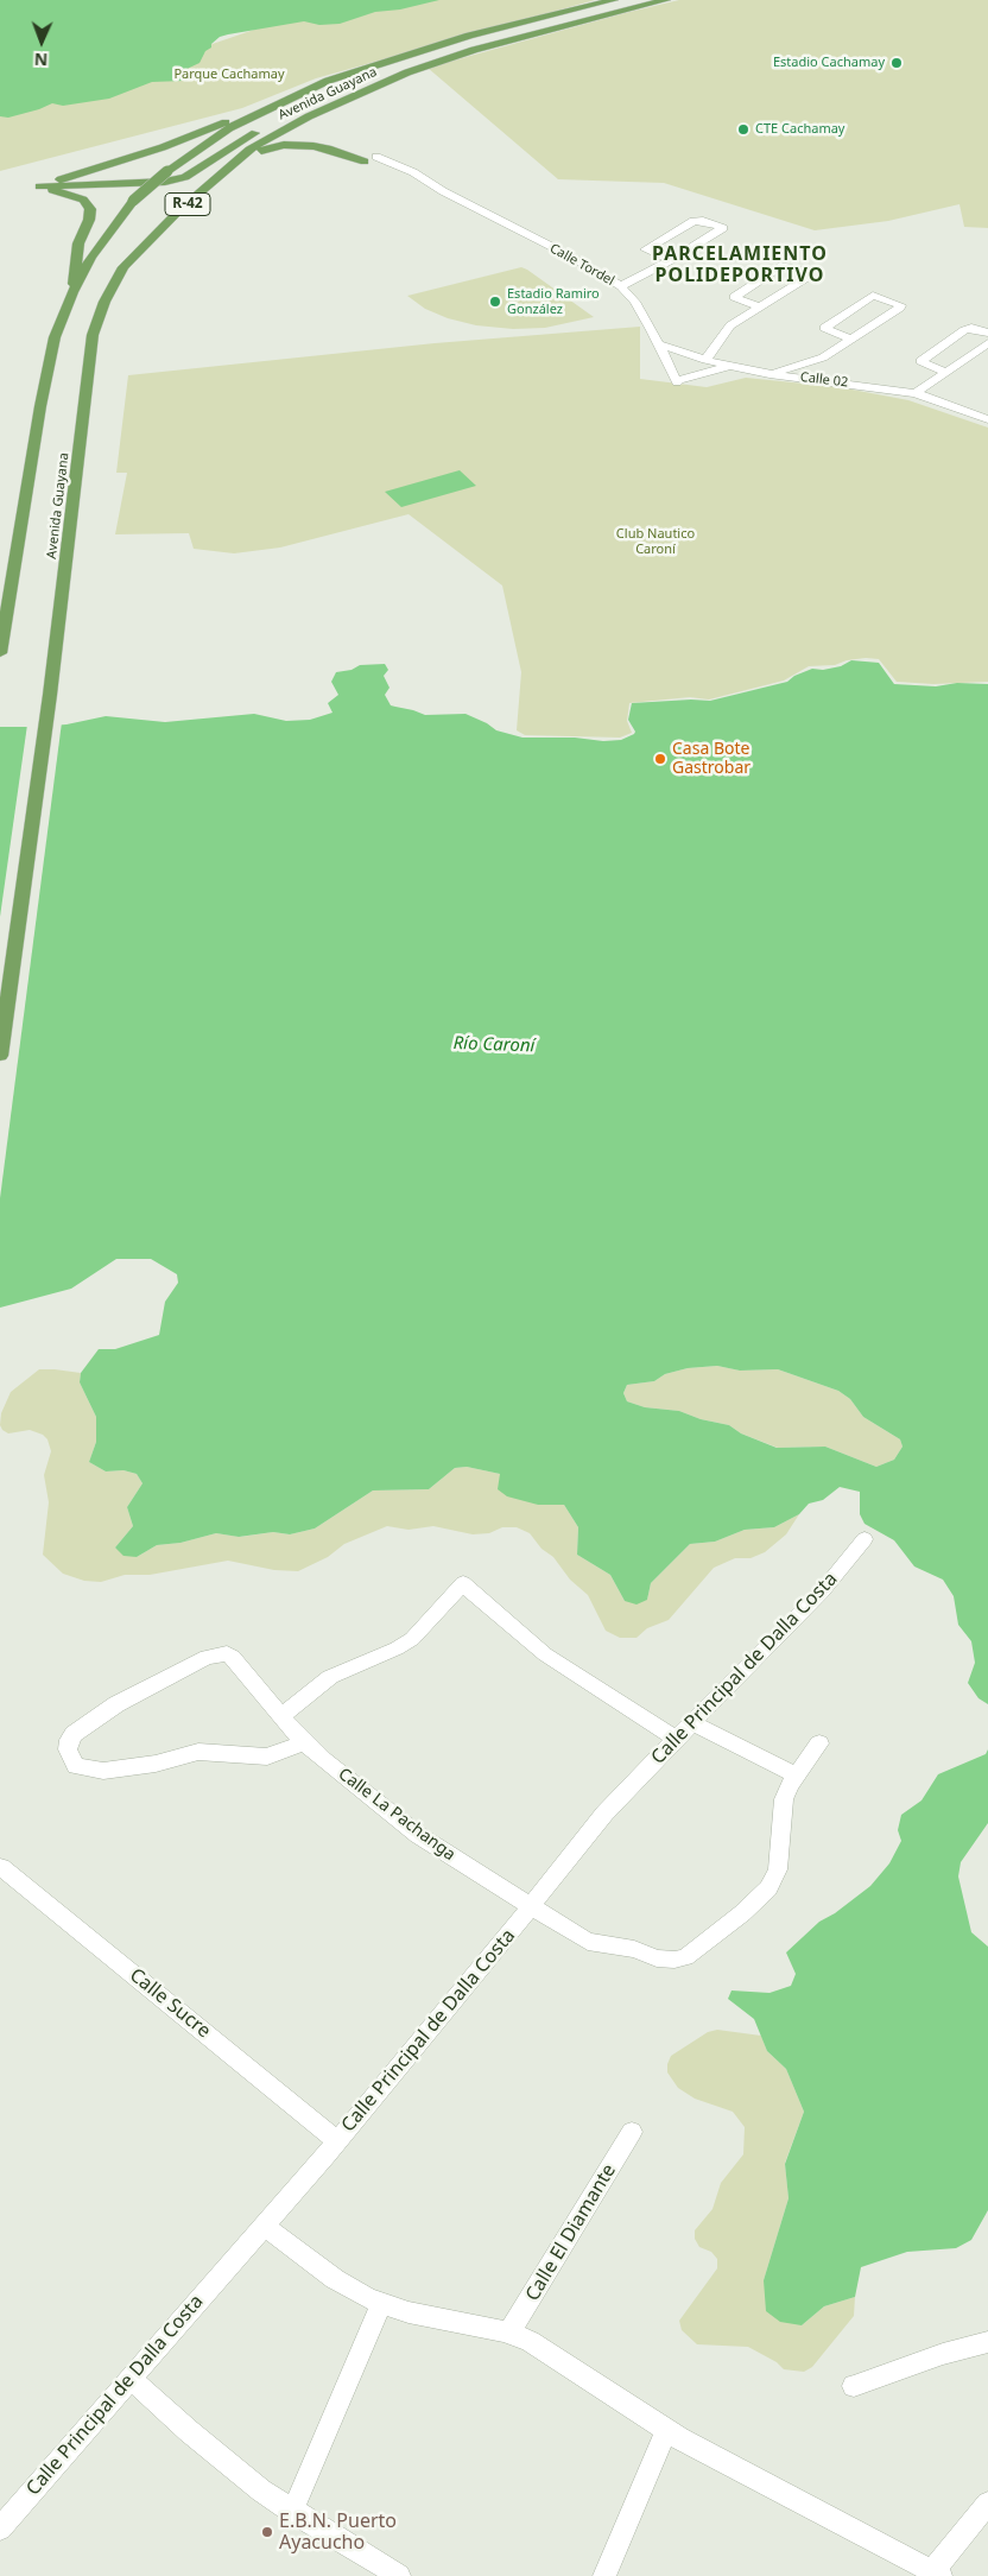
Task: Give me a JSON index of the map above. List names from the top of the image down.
{
  "streets": {
    "main road": ["Avenida Guayana", "R-42"],
    "street": [
      "Calle Tordel",
      "Calle 02",
      "Calle Principal de Dalla Costa",
      "Calle La Pachanga",
      "Calle Sucre",
      "Calle El Diamante"
    ]
  },
  "crossings": [
    ["Calle Tordel", "Calle 02"],
    ["Calle Principal de Dalla Costa", "Calle La Pachanga"],
    ["Calle Principal de Dalla Costa", "Calle Sucre"]
  ],
  "districts": ["PARCELAMIENTO POLIDEPORTIVO"],
  "water": ["Río Caroní"],
  "parks": ["Parque Cachamay", "Club Nautico Caroní"],
  "places": [
    "Estadio Cachamay",
    "CTE Cachamay",
    "Estadio Ramiro González",
    "Casa Bote Gastrobar",
    "E.B.N. Puerto Ayacucho"
  ],
  "north": "bottom"
}
